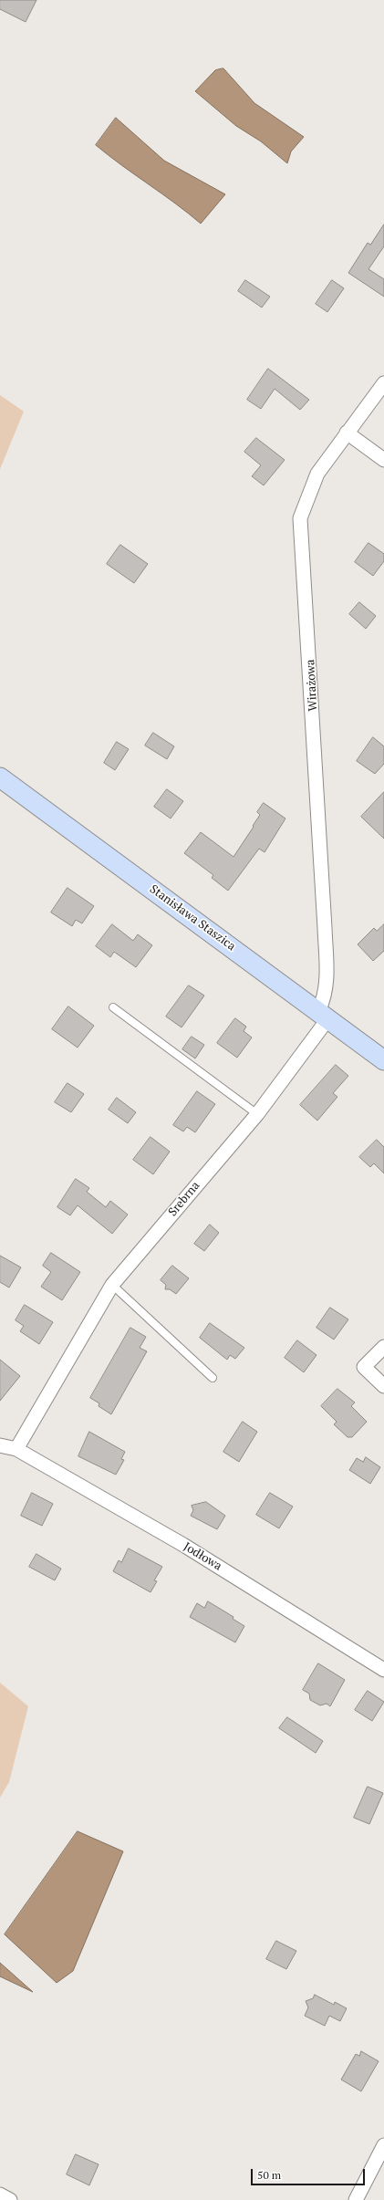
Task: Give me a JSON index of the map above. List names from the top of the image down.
{
  "streets": {
    "street": [
      "Wirażowa",
      "Stanisława Staszica",
      "Srebrna",
      "Jodłowa"
    ]
  },
  "crossings": [
    ["Wirażowa", "Stanisława Staszica"],
    ["Wirażowa", "Srebrna"],
    ["Stanisława Staszica", "Srebrna"],
    ["Srebrna", "Jodłowa"]
  ],
  "scale_bar": "50 m"
}
